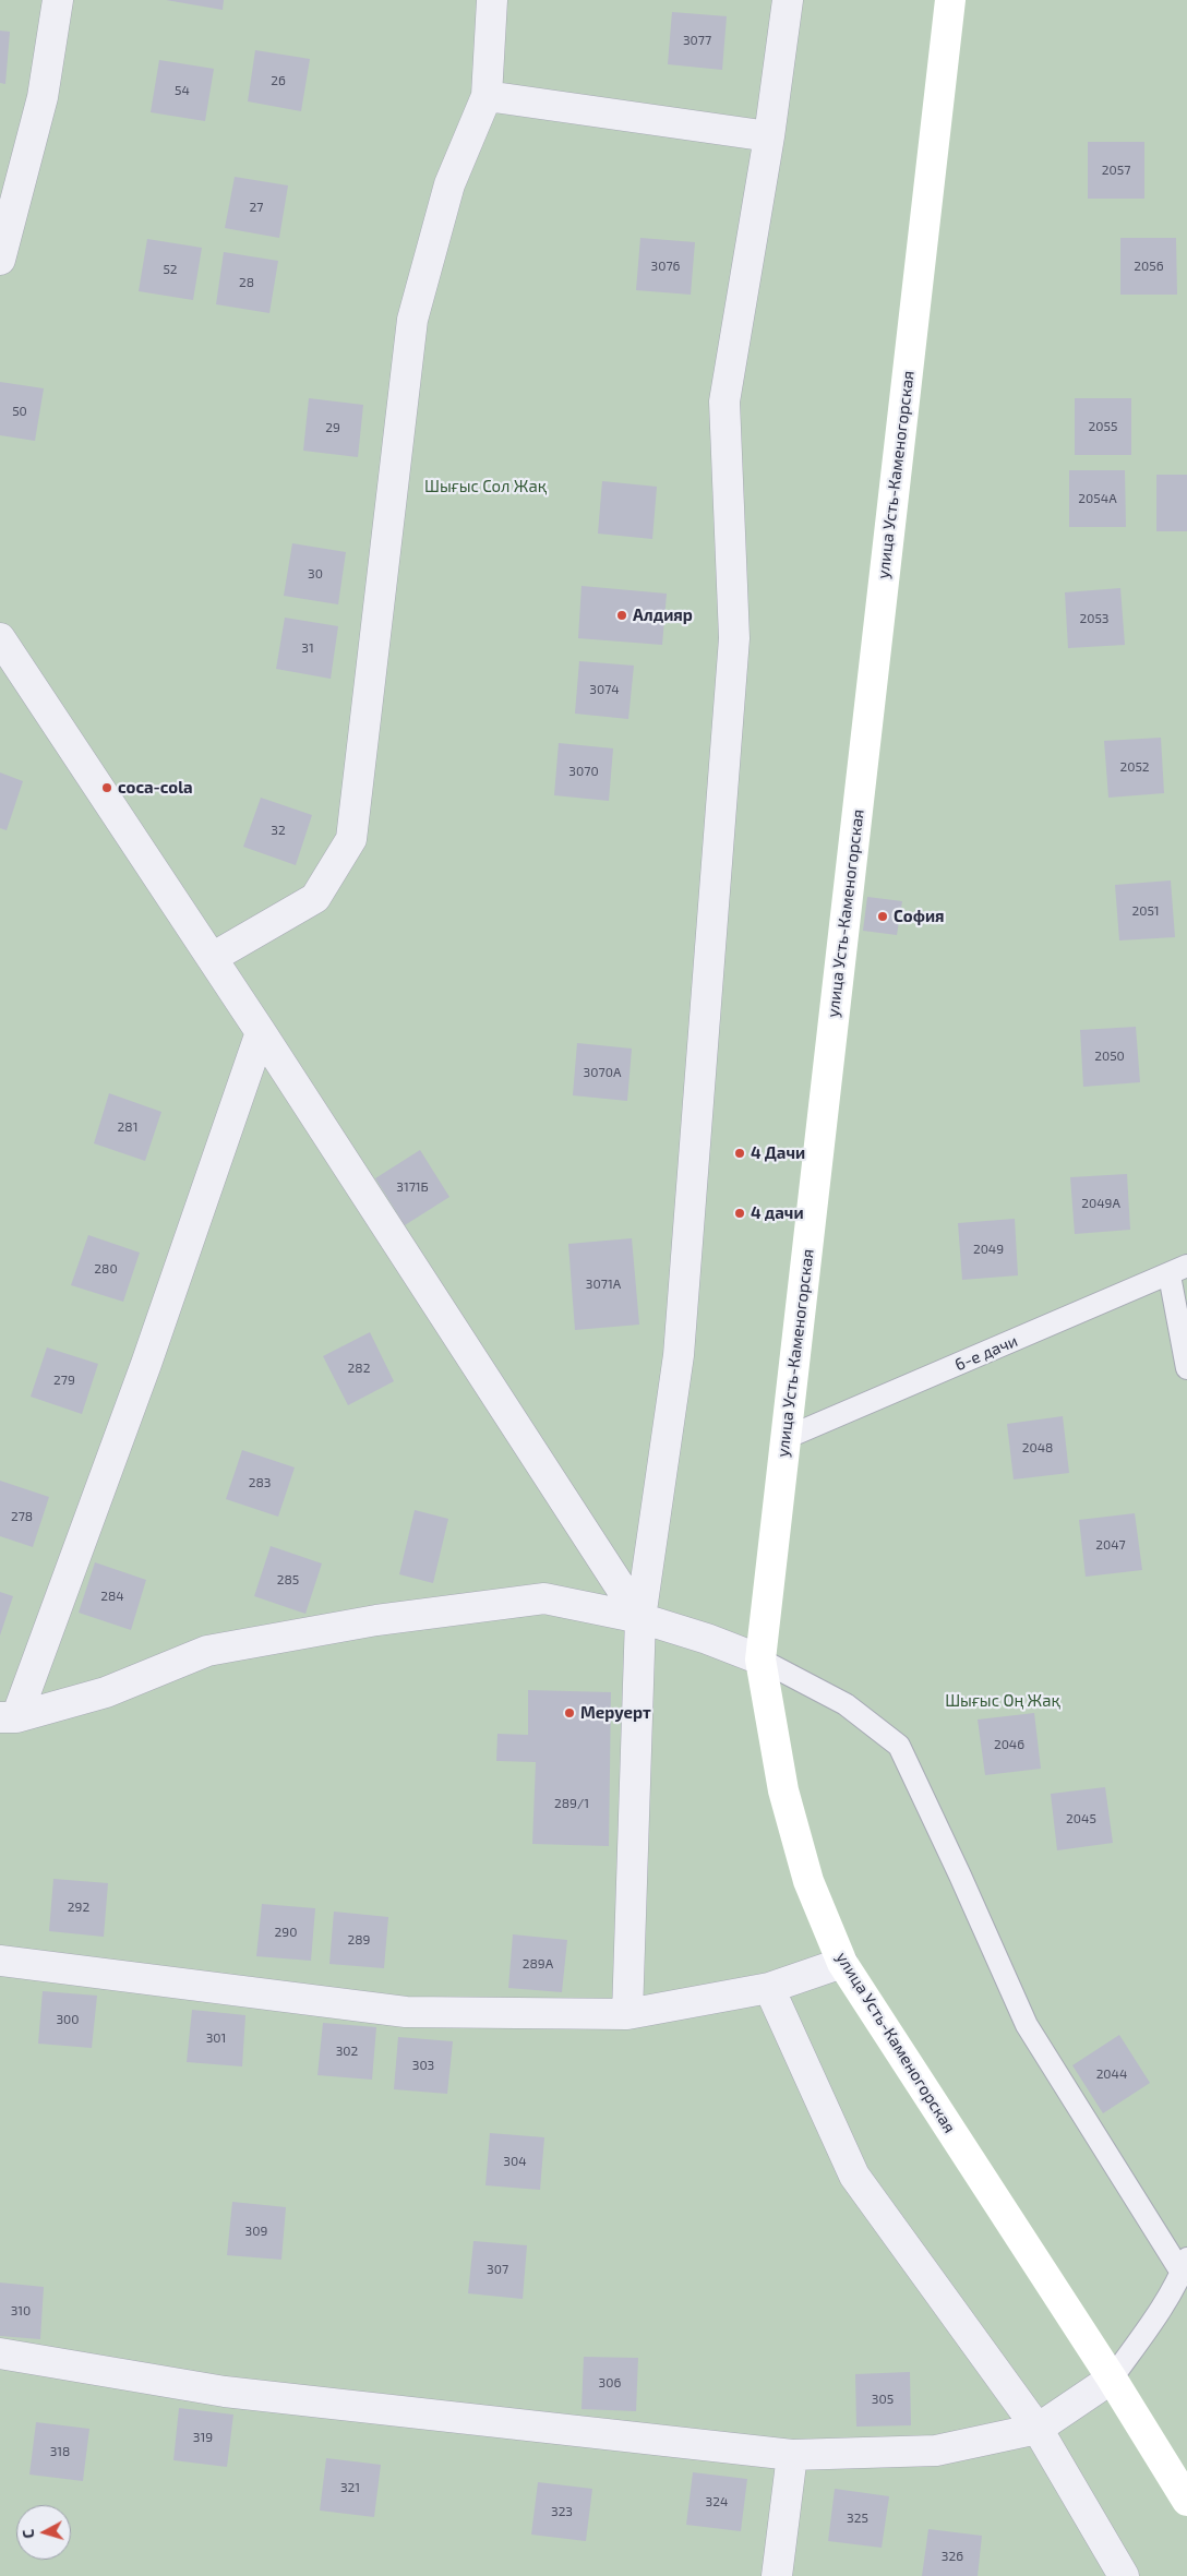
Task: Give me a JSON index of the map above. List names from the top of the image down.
{
  "streets": {
    "street": ["улица Усть-Каменогорская"],
    "lane": ["6-е дачи"]
  },
  "crossings": [
    ["улица Усть-Каменогорская", "6-е дачи"]
  ],
  "parks": ["Шығыс Сол Жақ", "Шығыс Оң Жақ"],
  "places": [
    "Алдияр",
    "coca-cola",
    "София",
    "4 Дачи",
    "4 дачи",
    "Меруерт"
  ],
  "house_numbers": [
    "3077",
    "26",
    "54",
    "2057",
    "27",
    "3076",
    "2056",
    "52",
    "28",
    "50",
    "2055",
    "29",
    "2054А",
    "30",
    "2053",
    "31",
    "3074",
    "2052",
    "3070",
    "32",
    "2051",
    "2050",
    "3070А",
    "281",
    "3171Б",
    "2049А",
    "2049",
    "280",
    "3071А",
    "282",
    "279",
    "2048",
    "283",
    "278",
    "2047",
    "285",
    "284",
    "2046",
    "289/1",
    "2045",
    "292",
    "290",
    "289",
    "289А",
    "300",
    "301",
    "302",
    "303",
    "2044",
    "304",
    "309",
    "307",
    "310",
    "306",
    "305",
    "319",
    "318",
    "321",
    "324",
    "323",
    "325",
    "326"
  ],
  "north": "left"
}
